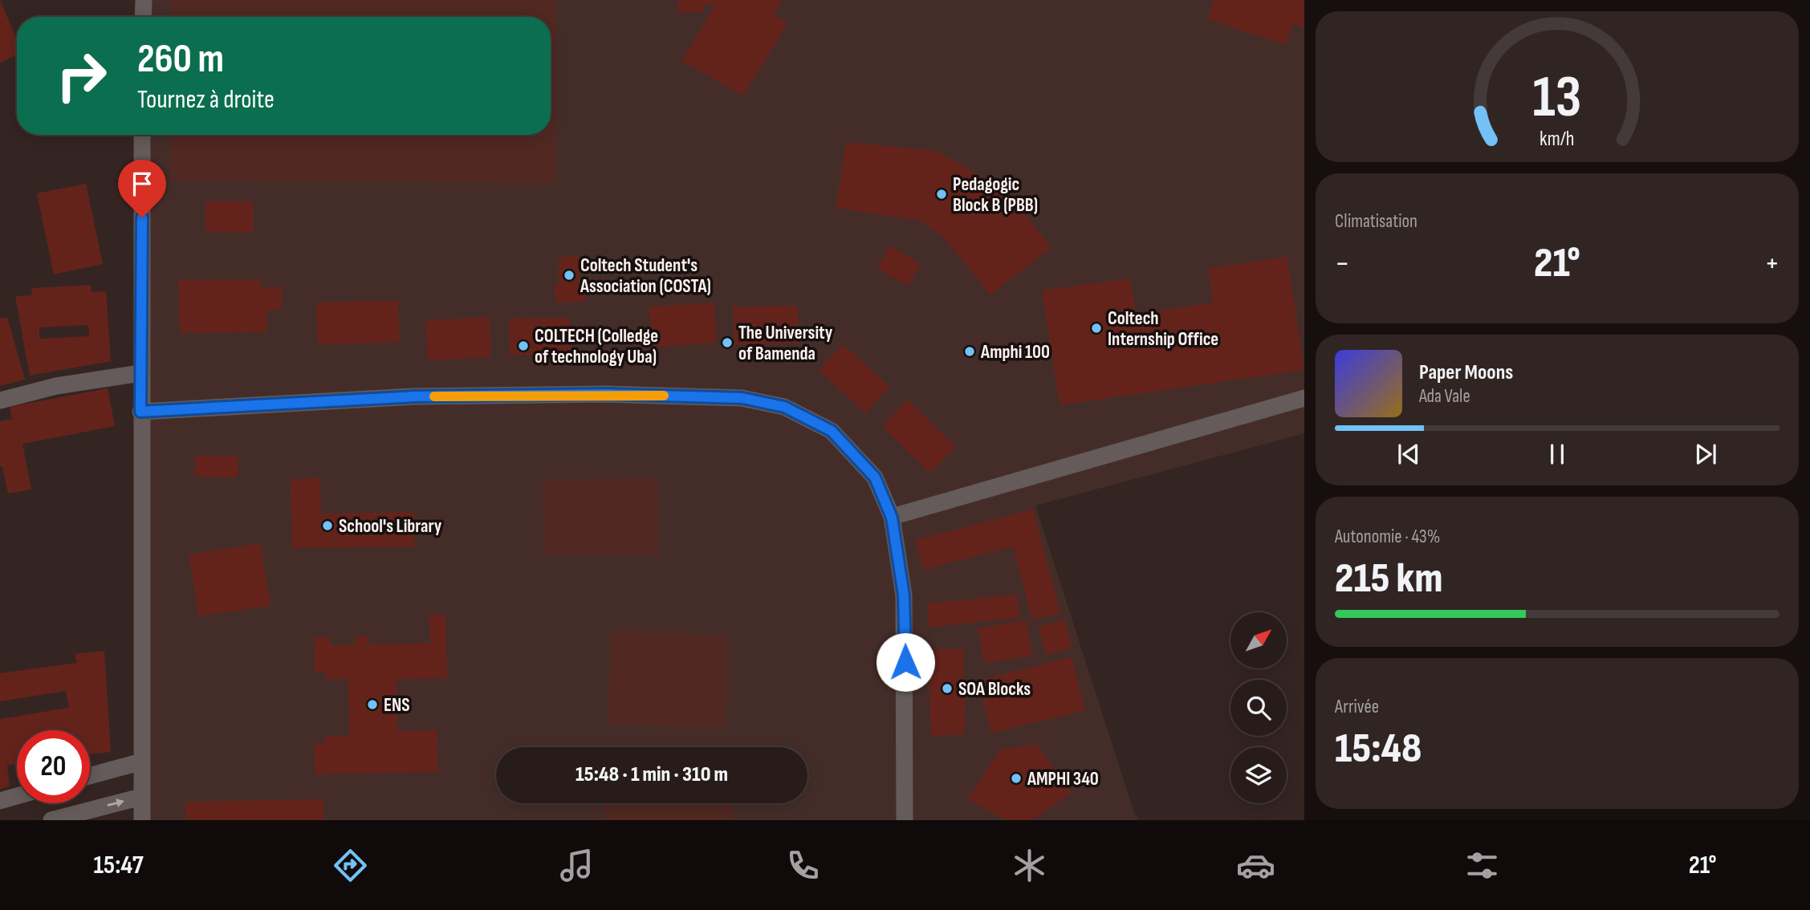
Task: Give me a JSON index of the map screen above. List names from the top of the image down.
{
  "places": [
    "Pedagogic Block B (PBB)",
    "Coltech Student's Association (COSTA)",
    "Coltech Internship Office",
    "The University of Bamenda",
    "COLTECH (Colledge of technology Uba)",
    "Amphi 100",
    "School's Library",
    "SOA Blocks",
    "ENS",
    "AMPHI 340"
  ],
  "north": "top right",
  "page": {
    "turn": ["260 m", "Tournez à droite"],
    "tile": [
      "Climatisation",
      ["Autonomie · 43%", "215 km"],
      ["Arrivée", "15:48"]
    ],
    "heat": ["−", "21°", "+"],
    "song": ["Paper Moons", "Ada Vale"],
    "limit": "20",
    "trip": "15:48 · 1 min · 310 m",
    "tabs": ["15:47", "21°"],
    "gauge": ["13", "km/h"]
  }
}
